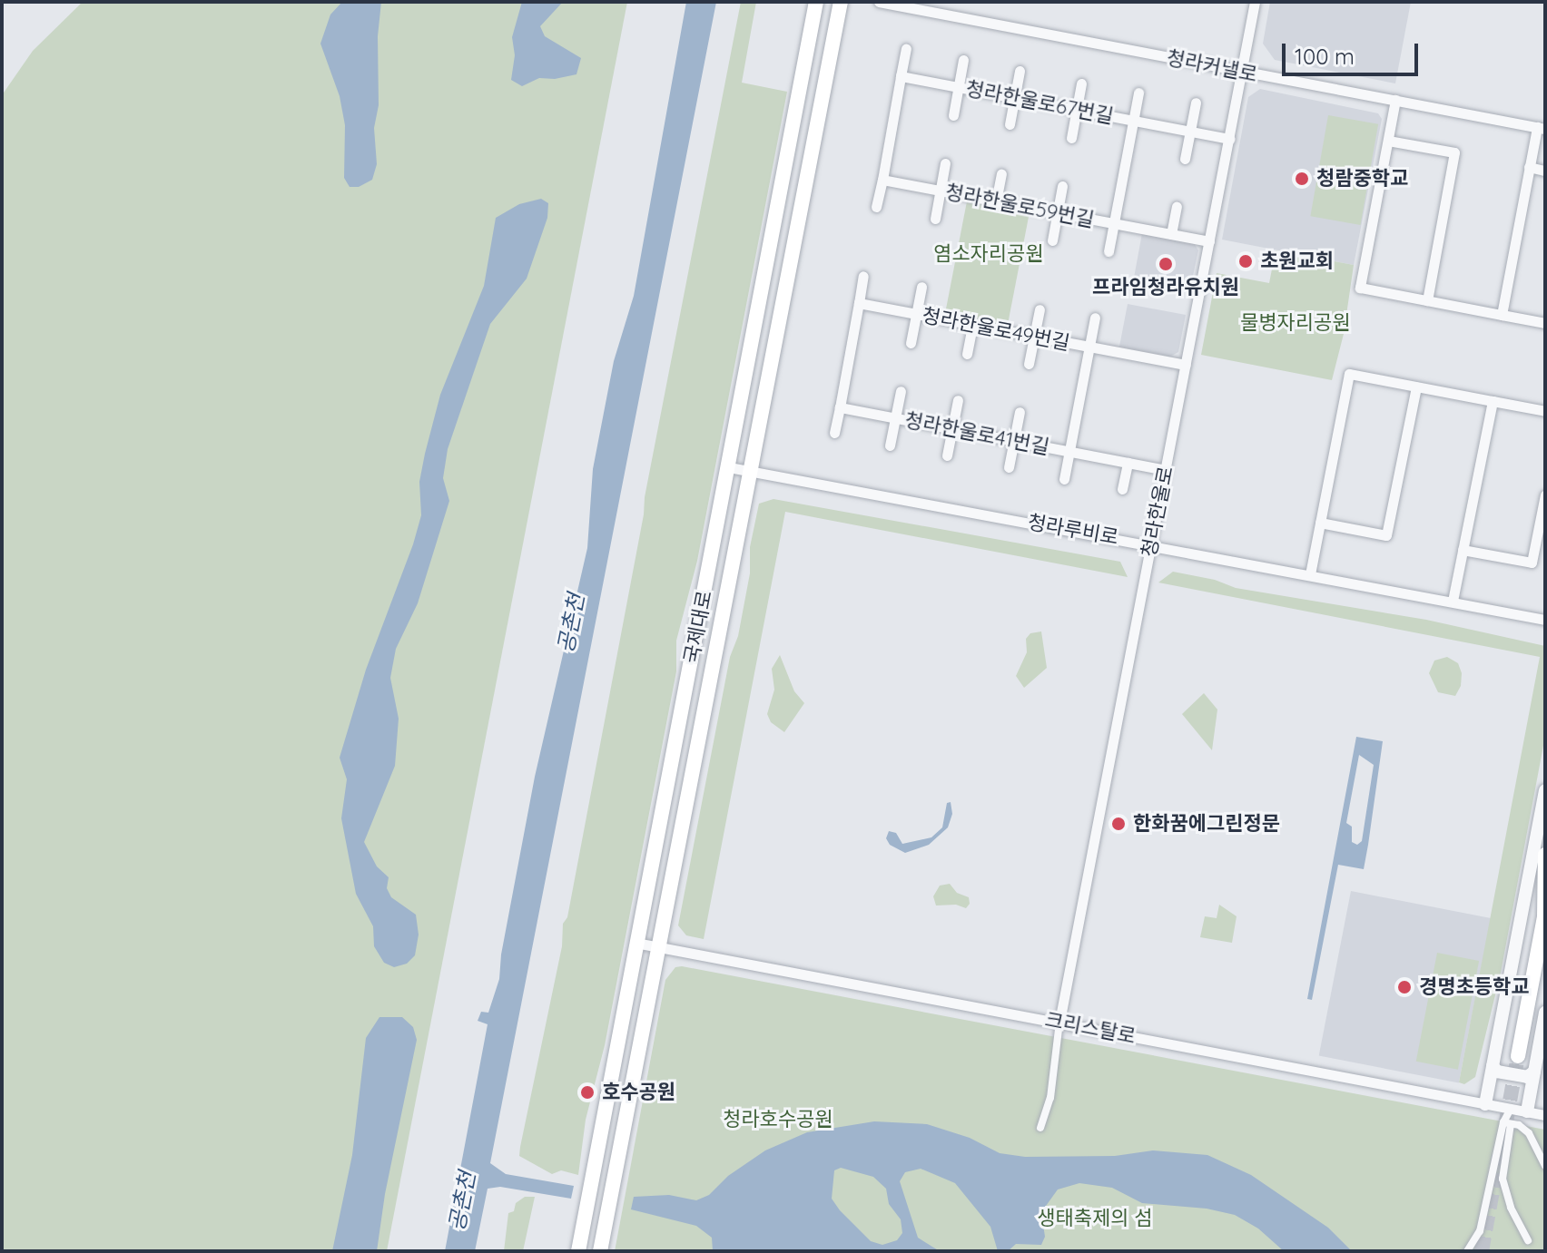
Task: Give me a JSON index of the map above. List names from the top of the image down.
{
  "streets": {
    "main road": ["국제대로"],
    "street": [
      "청라커낼로",
      "청라한울로67번길",
      "청라한울로59번길",
      "청라한울로49번길",
      "청라한울로41번길",
      "청라한울로",
      "청라루비로",
      "크리스탈로"
    ]
  },
  "crossings": [
    ["청라커낼로", "청라한울로"],
    ["청라한울로67번길", "청라한울로"],
    ["청라한울로59번길", "청라한울로"],
    ["청라한울로49번길", "청라한울로"],
    ["청라한울로41번길", "청라한울로"],
    ["청라한울로", "청라루비로"],
    ["청라한울로", "크리스탈로"],
    ["청라루비로", "국제대로"],
    ["국제대로", "크리스탈로"]
  ],
  "water": ["공촌천"],
  "parks": [
    "염소자리공원",
    "물병자리공원",
    "청라호수공원",
    "생태축제의 섬"
  ],
  "places": [
    "청람중학교",
    "초원교회",
    "프라임청라유치원",
    "한화꿈에그린정문",
    "경명초등학교",
    "호수공원"
  ],
  "scale_bar": "100 m"
}
